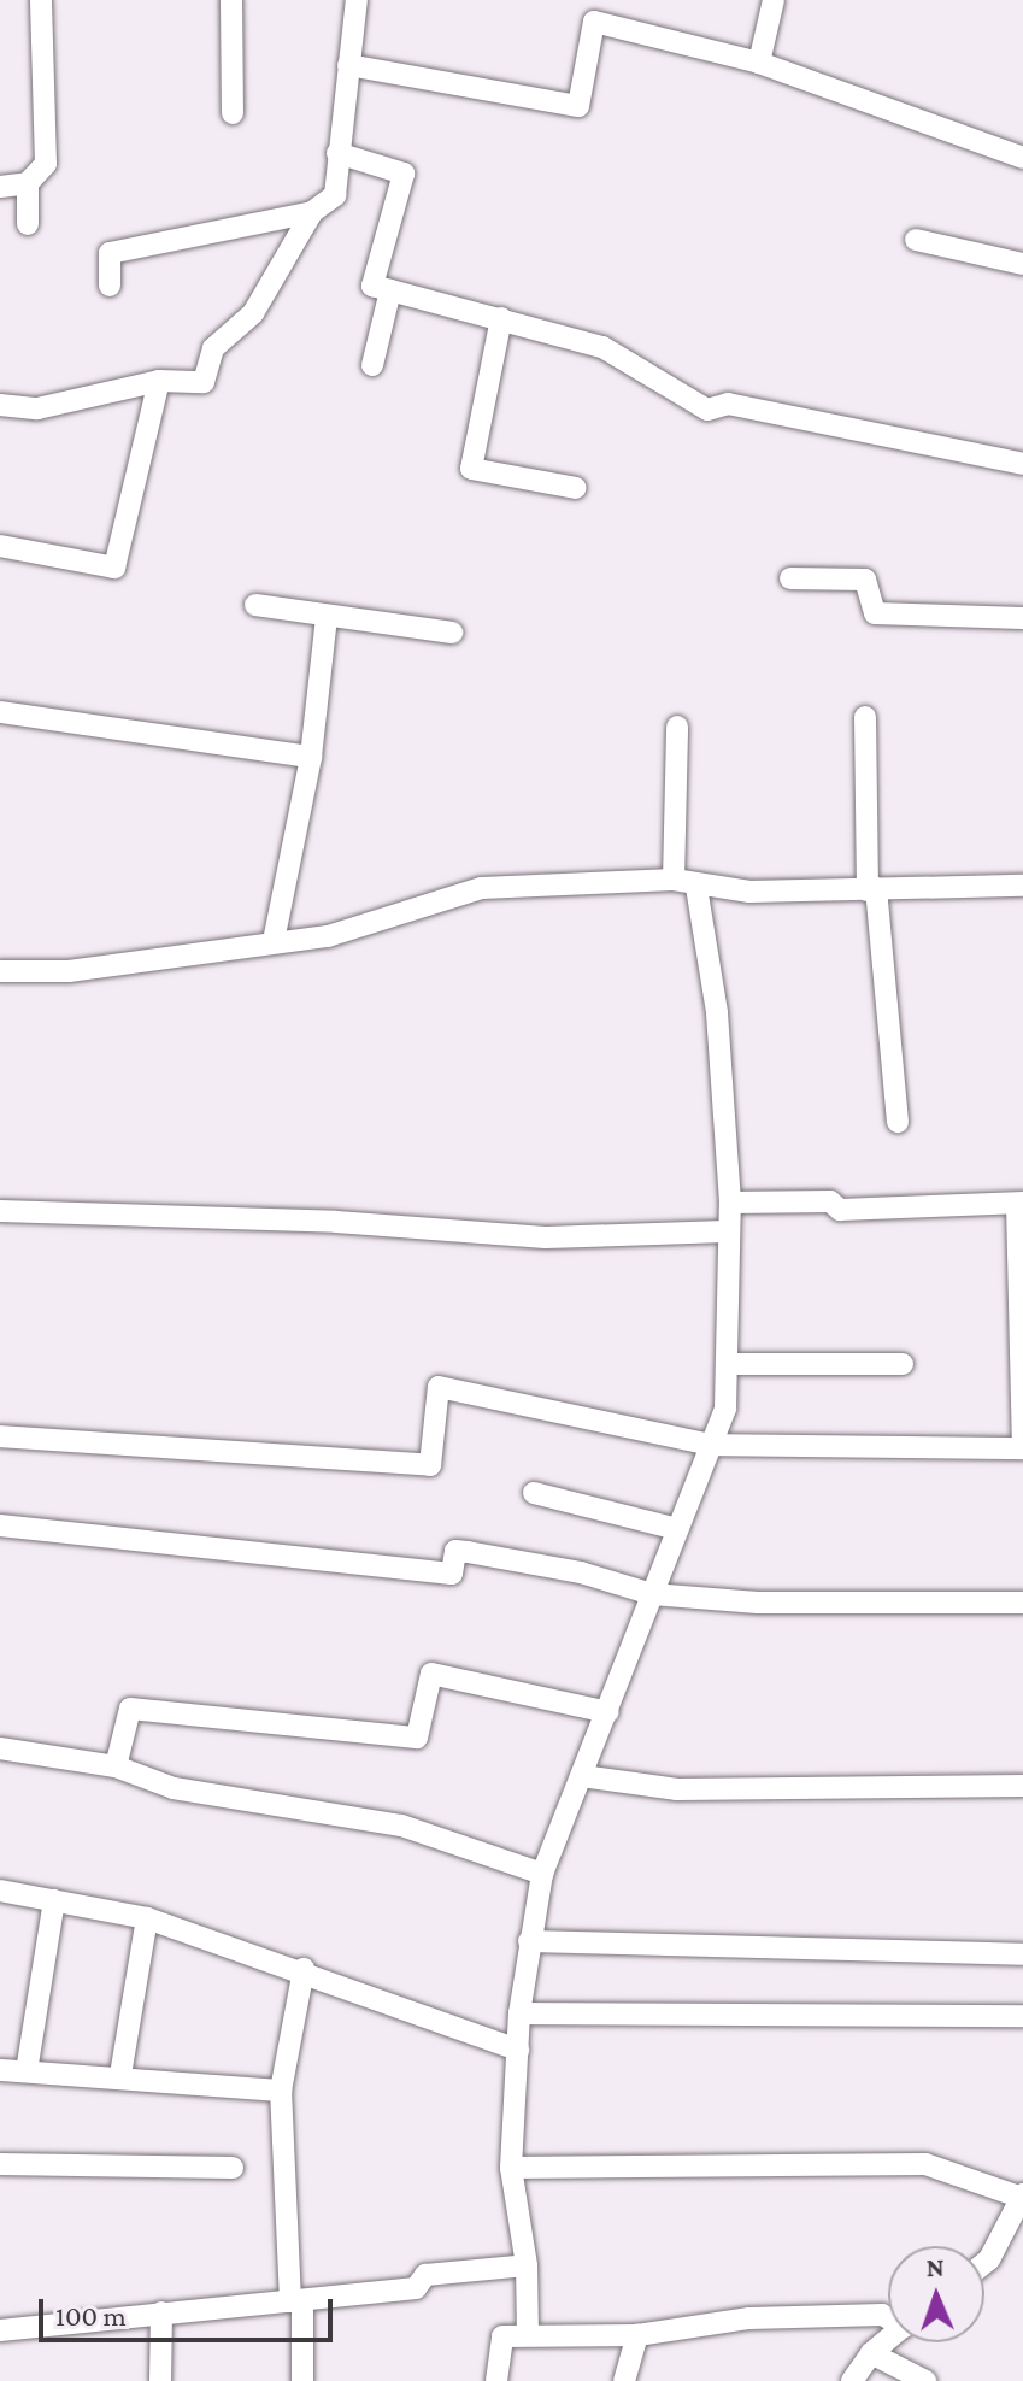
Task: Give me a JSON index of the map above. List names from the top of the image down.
{
  "scale_bar": "100 m",
  "north": "top"
}
